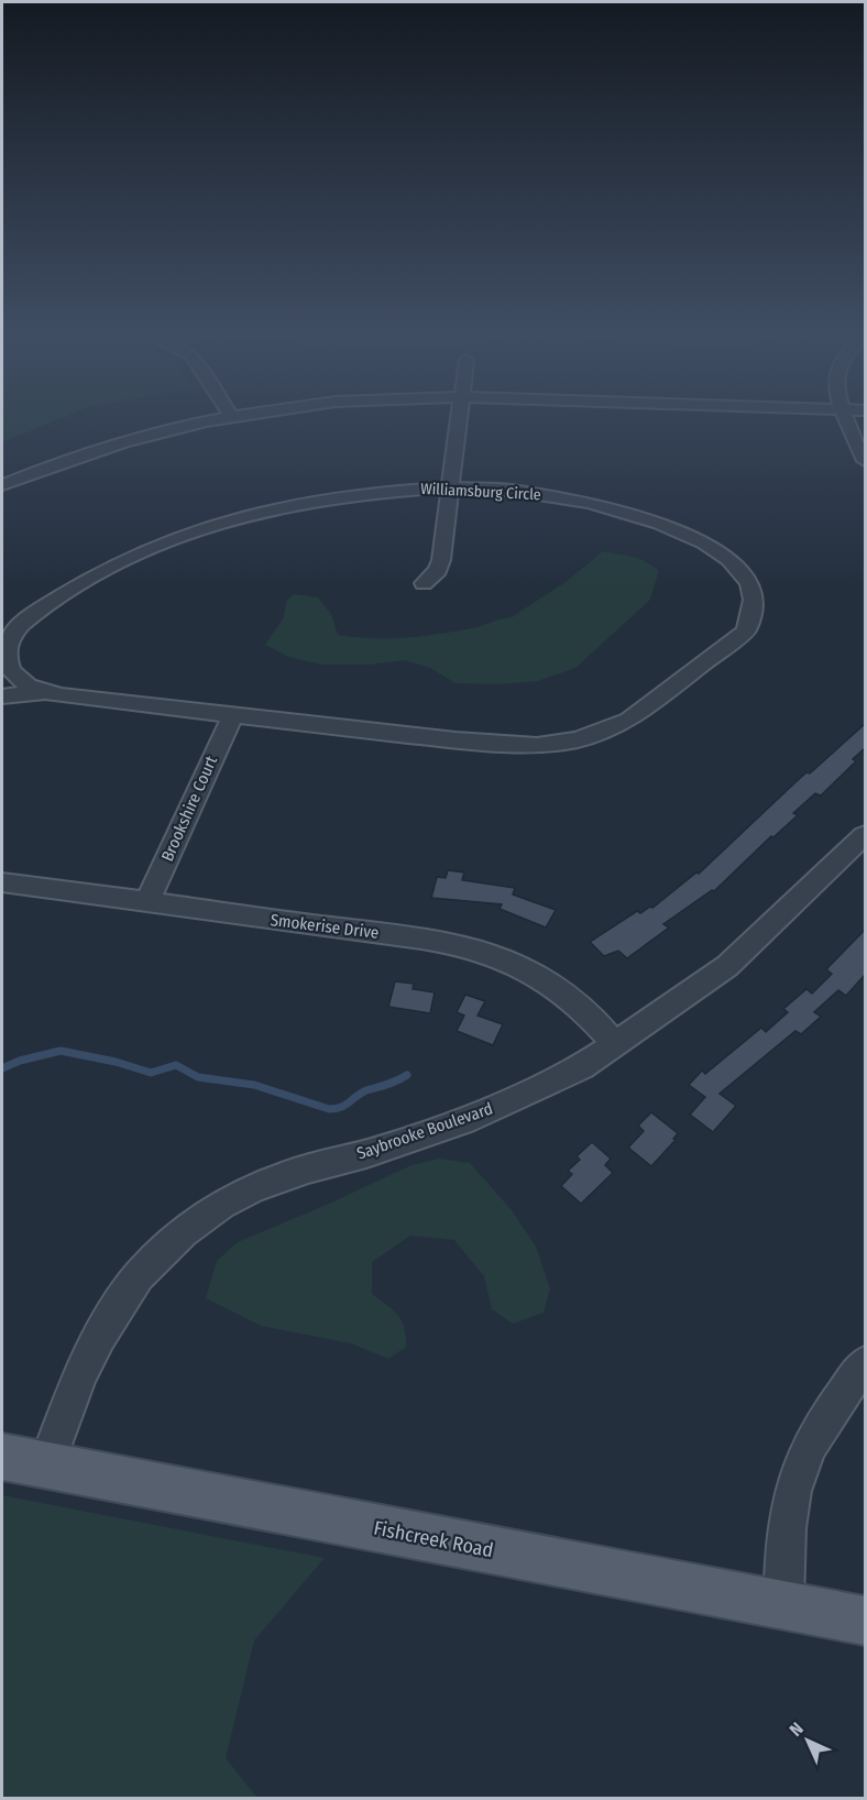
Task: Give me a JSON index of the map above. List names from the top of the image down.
{
  "streets": {
    "main road": ["Fishcreek Road"],
    "street": [
      "Williamsburg Circle",
      "Brookshire Court",
      "Smokerise Drive",
      "Saybrooke Boulevard"
    ]
  },
  "crossings": [
    ["Williamsburg Circle", "Brookshire Court"],
    ["Brookshire Court", "Smokerise Drive"],
    ["Smokerise Drive", "Saybrooke Boulevard"],
    ["Saybrooke Boulevard", "Fishcreek Road"]
  ],
  "north": "top left"
}
